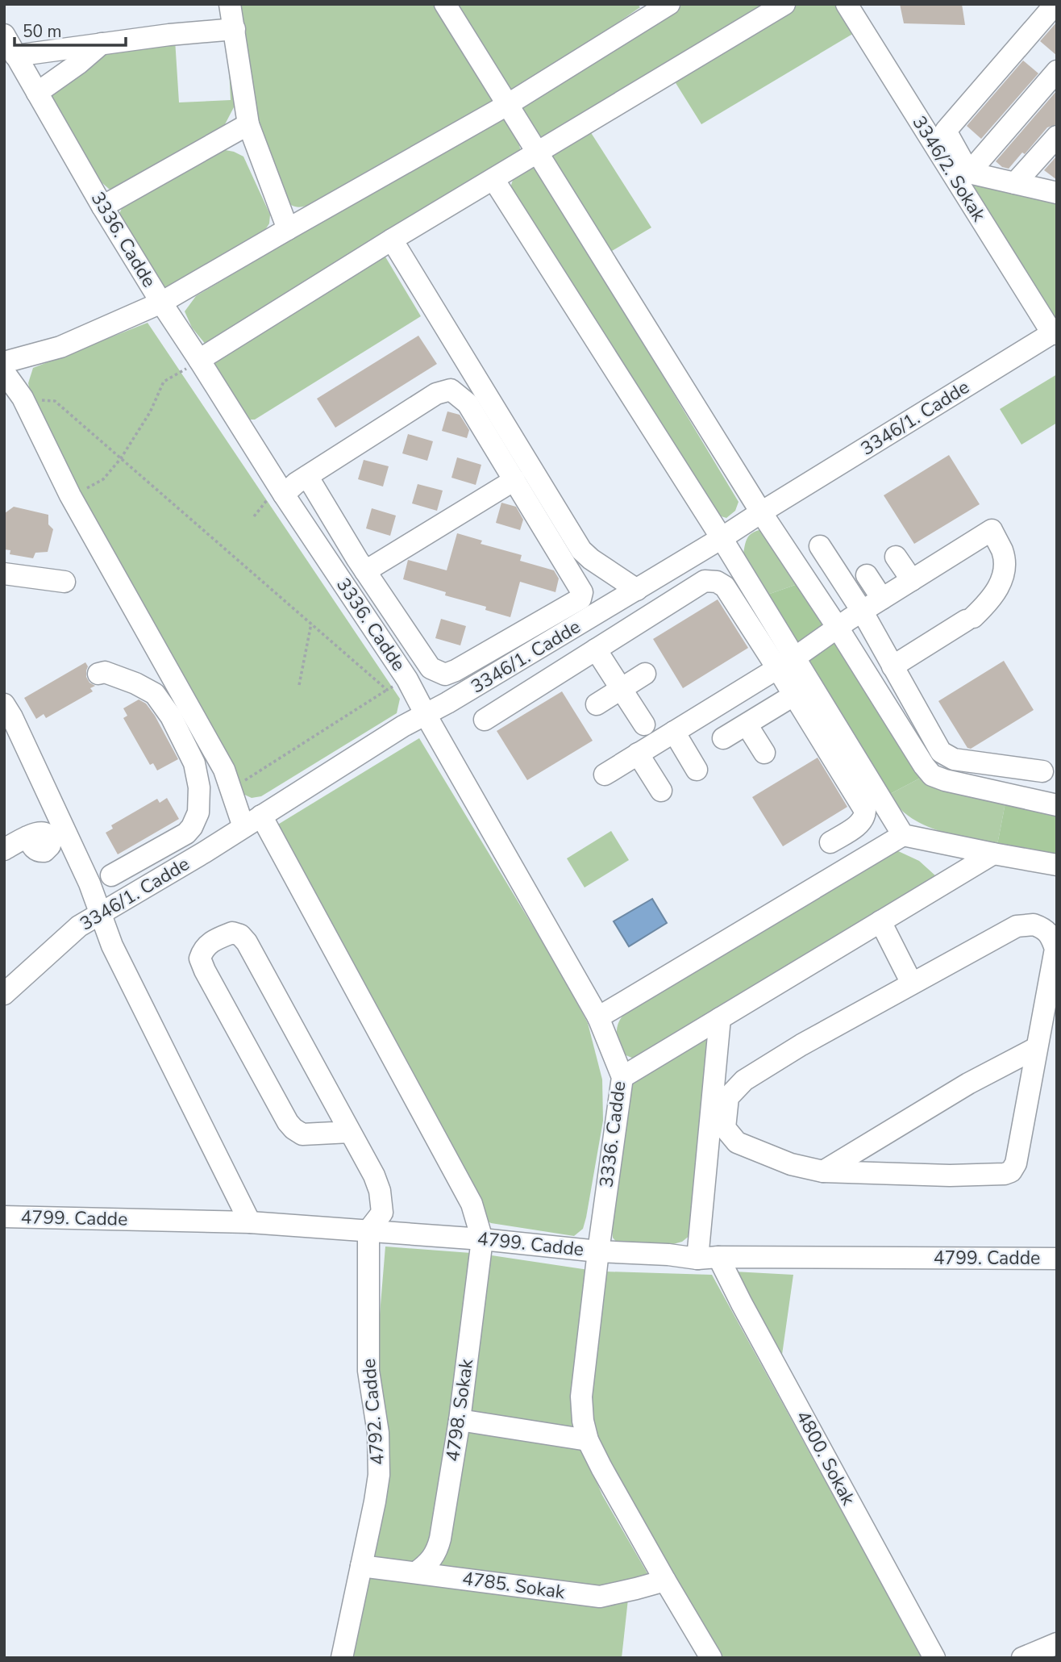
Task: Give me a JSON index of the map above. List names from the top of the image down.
{
  "streets": {
    "street": [
      "3346/2. Sokak",
      "3336. Cadde",
      "3346/1. Cadde",
      "4799. Cadde",
      "4798. Sokak",
      "4792. Cadde",
      "4800. Sokak",
      "4785. Sokak"
    ]
  },
  "crossings": [
    ["3346/2. Sokak", "3346/1. Cadde"],
    ["3336. Cadde", "3346/1. Cadde"],
    ["3336. Cadde", "4799. Cadde"],
    ["3336. Cadde", "4785. Sokak"],
    ["4799. Cadde", "4798. Sokak"],
    ["4799. Cadde", "4792. Cadde"],
    ["4799. Cadde", "4800. Sokak"],
    ["4798. Sokak", "4785. Sokak"],
    ["4792. Cadde", "4785. Sokak"]
  ],
  "scale_bar": "50 m"
}
